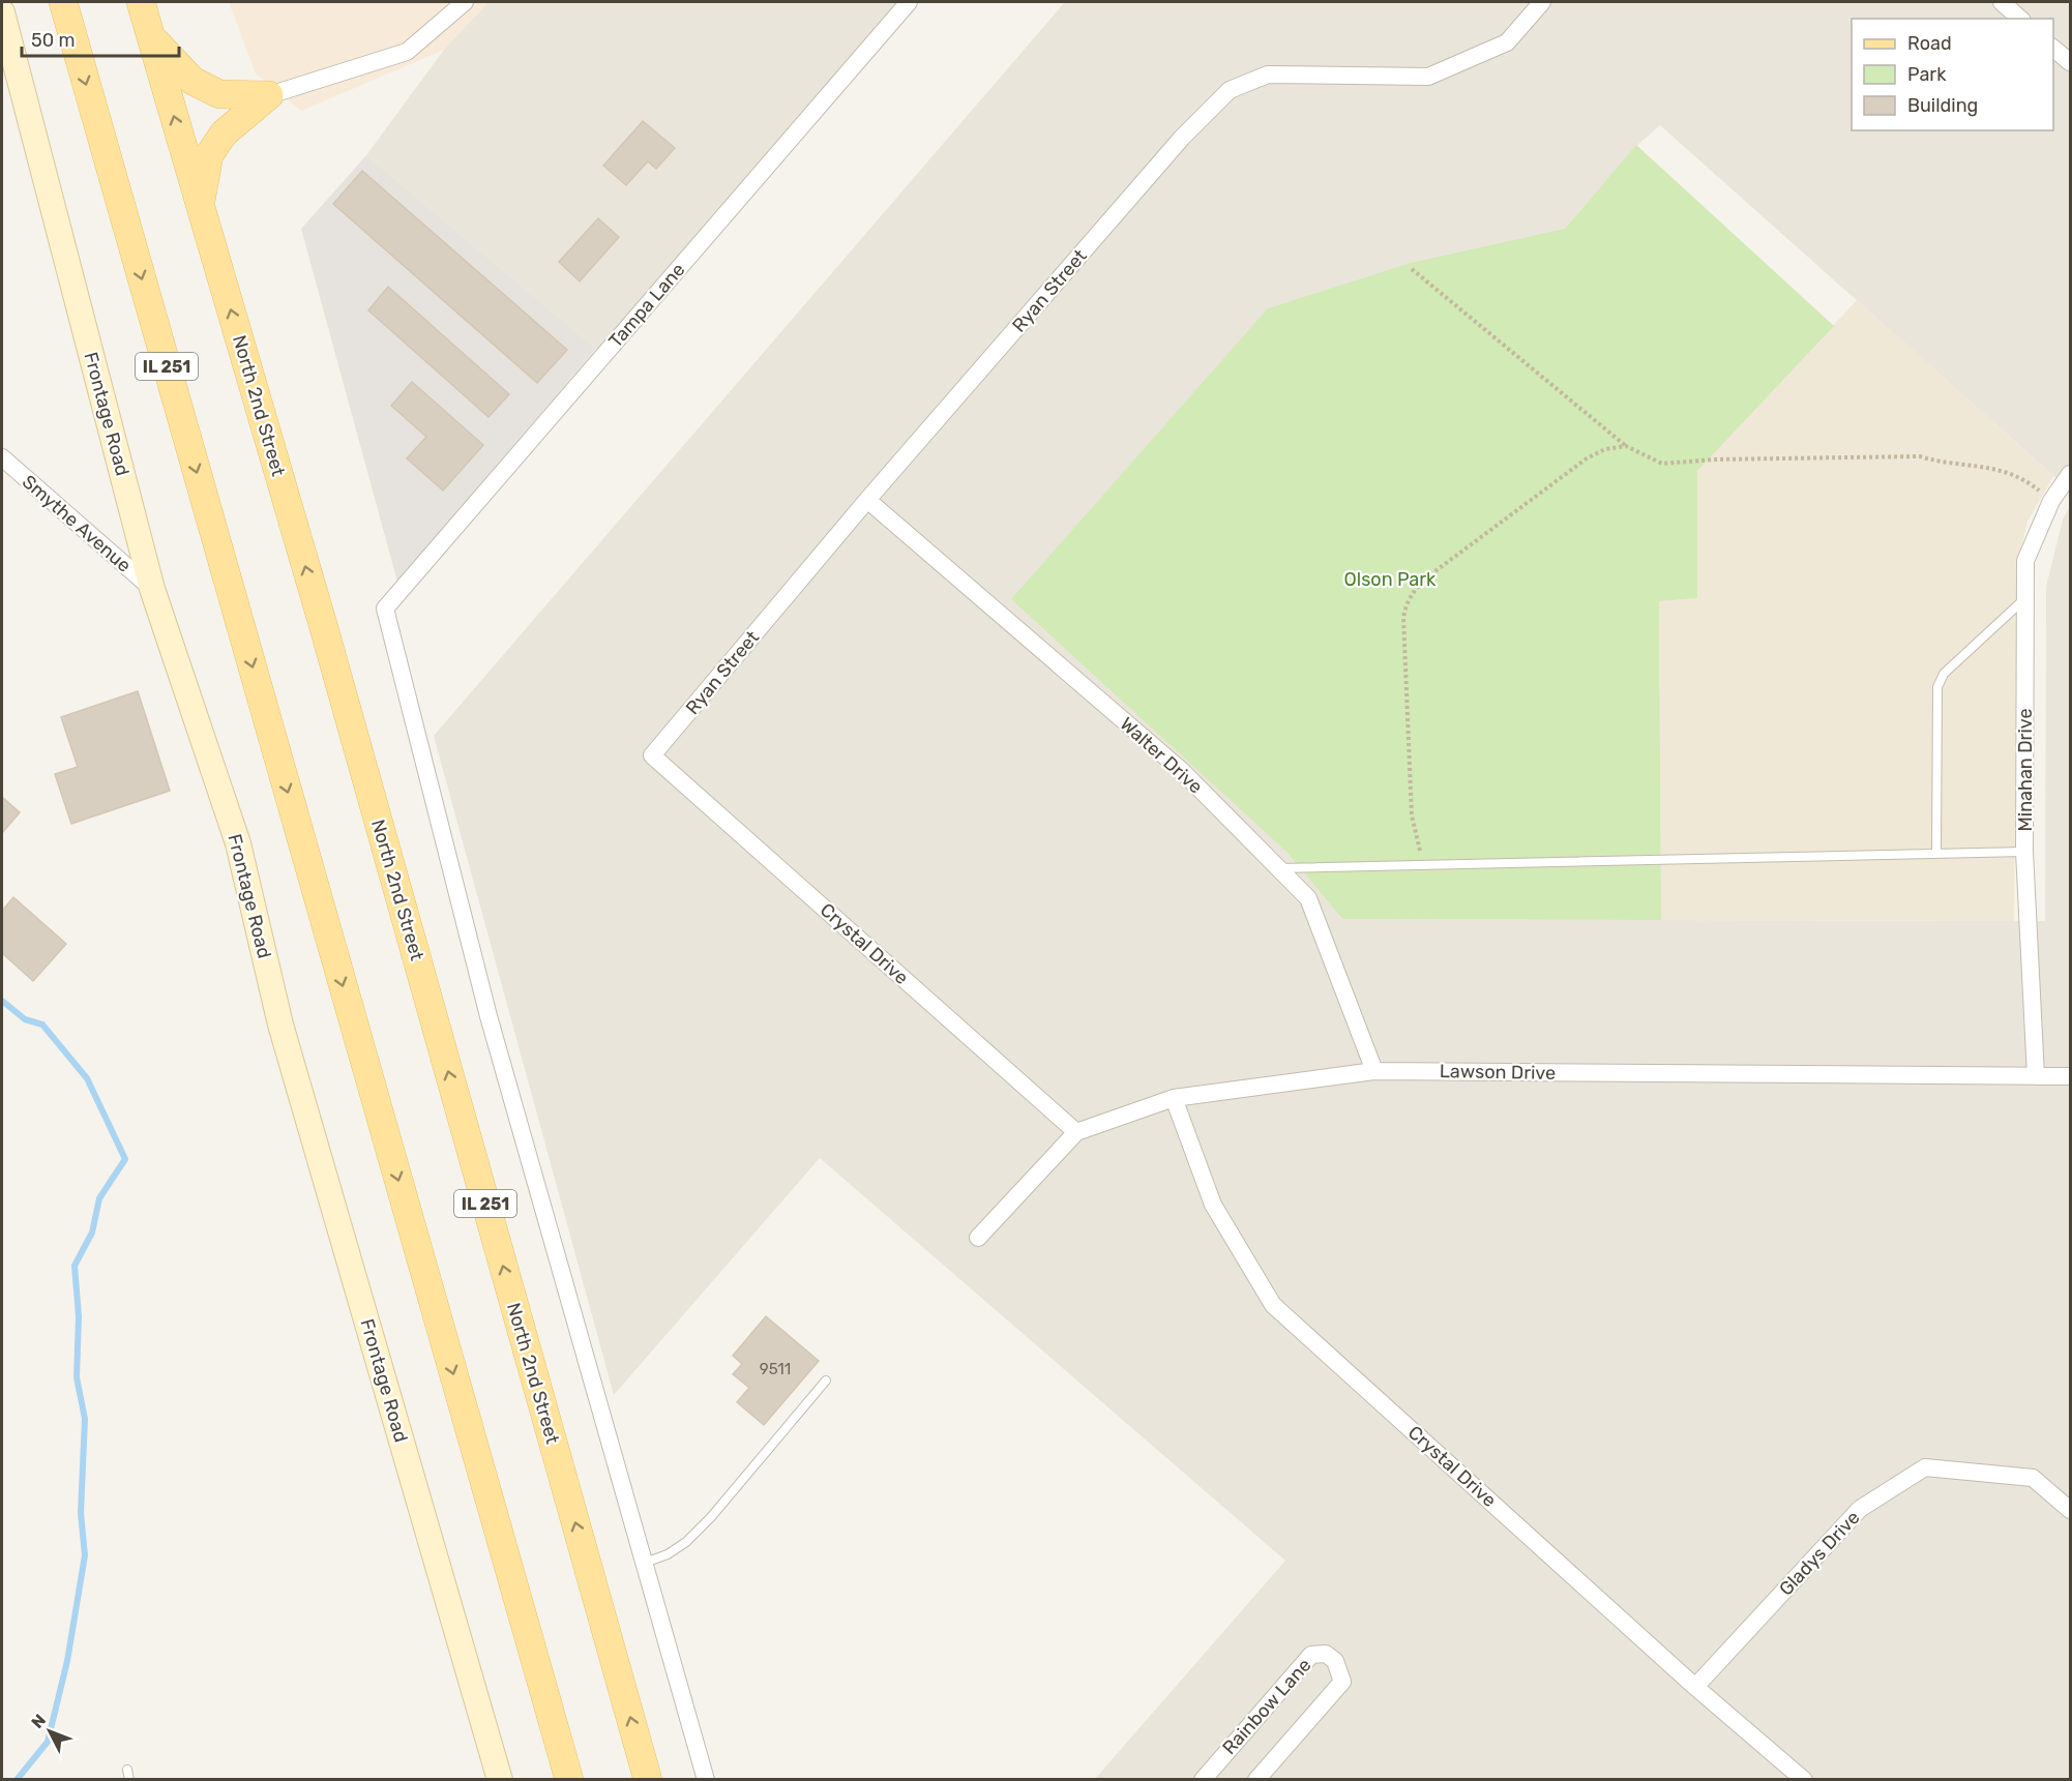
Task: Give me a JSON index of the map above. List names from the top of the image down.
{
  "streets": {
    "main road": ["IL 251", "North 2nd Street"],
    "street": [
      "Ryan Street",
      "Tampa Lane",
      "Frontage Road",
      "Smythe Avenue",
      "Walter Drive",
      "Minahan Drive",
      "Crystal Drive",
      "Lawson Drive",
      "Gladys Drive",
      "Rainbow Lane"
    ]
  },
  "crossings": [
    ["Ryan Street", "Walter Drive"],
    ["Ryan Street", "Crystal Drive"],
    ["Frontage Road", "Smythe Avenue"],
    ["Walter Drive", "Lawson Drive"],
    ["Minahan Drive", "Lawson Drive"],
    ["Crystal Drive", "Lawson Drive"],
    ["Crystal Drive", "Gladys Drive"]
  ],
  "parks": ["Olson Park"],
  "house_numbers": ["9511"],
  "legend": ["Road", "Park", "Building"],
  "scale_bar": "50 m",
  "north": "top left"
}
